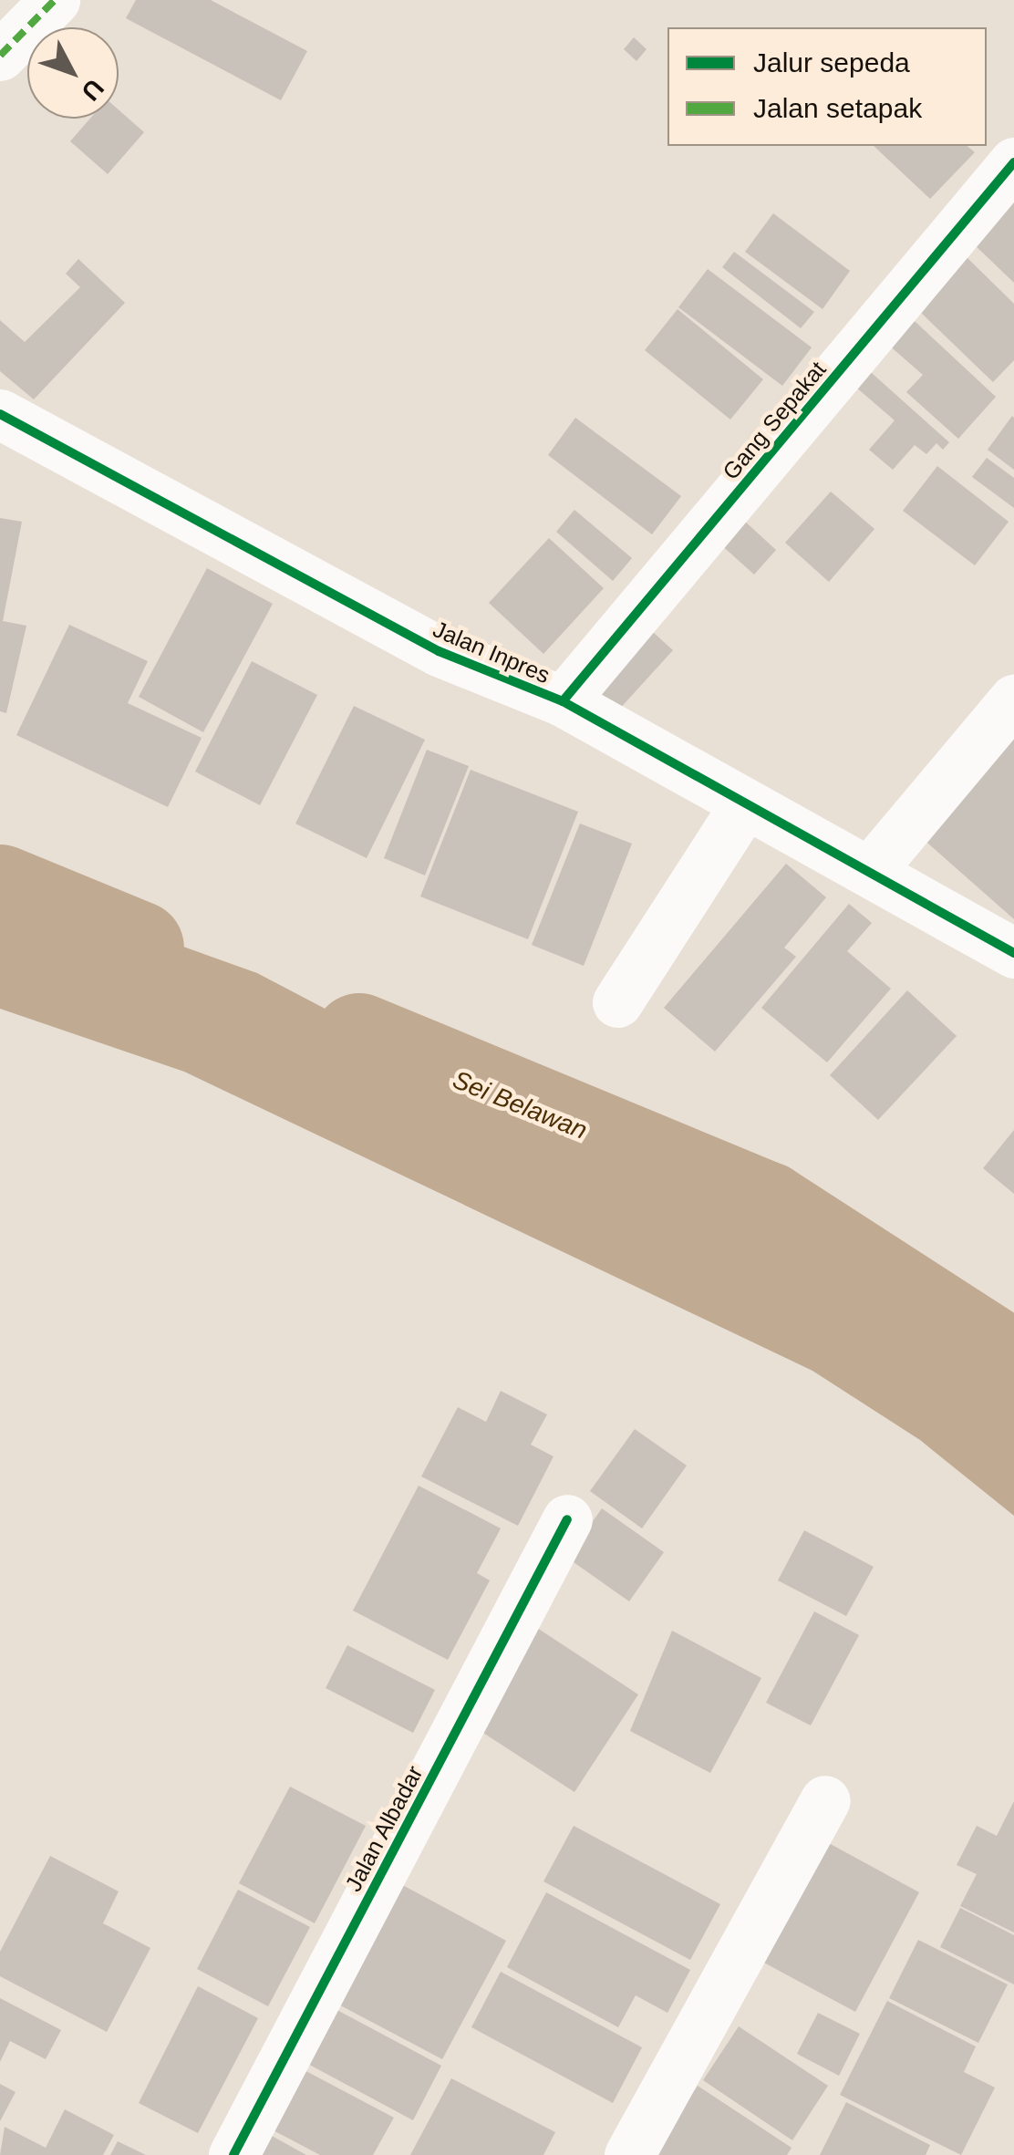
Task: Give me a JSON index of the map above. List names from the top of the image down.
{
  "streets": {
    "street": ["Gang Sepakat", "Jalan Inpres", "Jalan Albadar"]
  },
  "crossings": [
    ["Gang Sepakat", "Jalan Inpres"]
  ],
  "water": ["Sei Belawan"],
  "legend": ["Jalur sepeda", "Jalan setapak"],
  "north": "bottom right"
}
